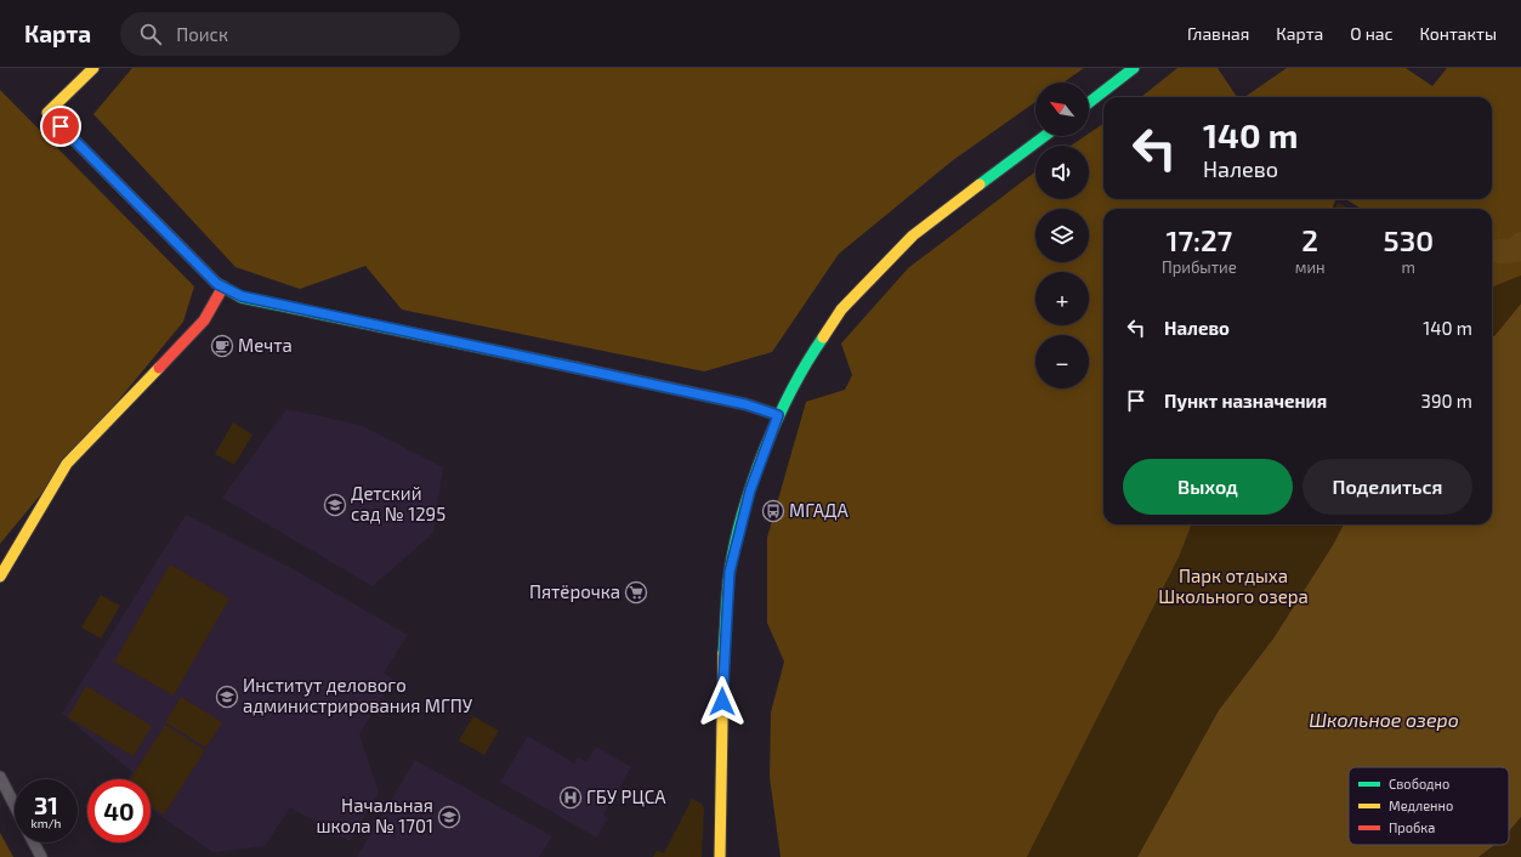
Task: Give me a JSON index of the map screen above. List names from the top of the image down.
{
  "water": ["Школьное озеро"],
  "parks": ["Парк отдыха Школьного озера"],
  "places": {
    "cafe": ["Мечта"],
    "school or university": ["Детский сад № 1295", "Институт делового администрирования МГПУ", "Начальная школа № 1701"],
    "bus stop": ["МГАДА"],
    "supermarket": ["Пятёрочка"],
    "hospital": ["ГБУ РЦСА"]
  },
  "legend": ["Свободно", "Медленно", "Пробка"],
  "north": "top left",
  "page": {
    "header": "Карта",
    "search": "Поиск",
    "nav": [
      "Главная",
      "Карта",
      "О нас",
      "Контакты"
    ],
    "map_buttons": ["+", "−"],
    "turn": ["140 m", "Налево"],
    "eta": [
      "17:27",
      "Прибытие",
      "2",
      "мин",
      "530",
      "m"
    ],
    "list": [
      {
        "name": "Налево",
        "value": "140 m"
      },
      {
        "name": "Пункт назначения",
        "value": "390 m"
      }
    ],
    "buttons": ["Выход", "Поделиться"],
    "speed": "31 km/h",
    "limit": "40"
  }
}
